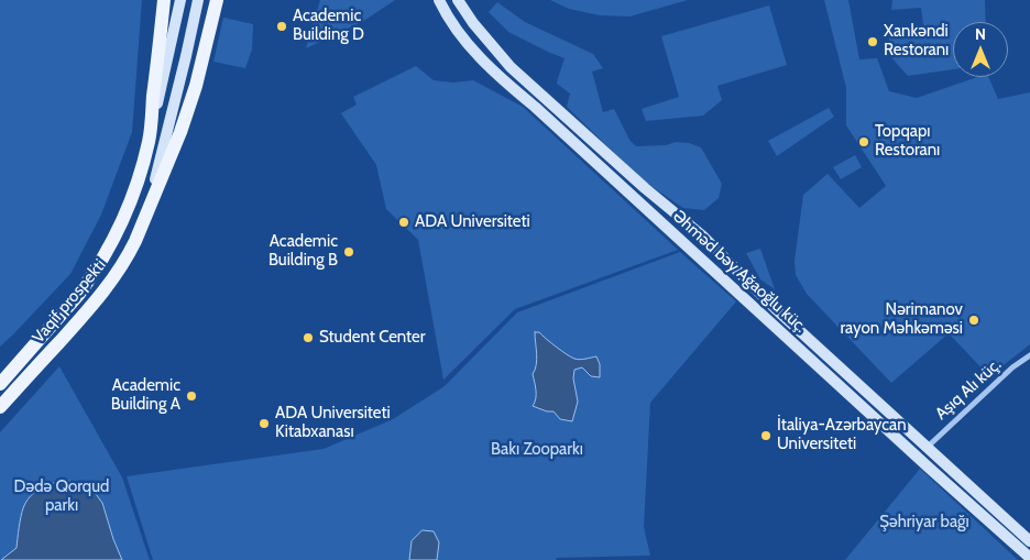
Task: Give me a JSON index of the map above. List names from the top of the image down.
{
  "streets": {
    "main road": ["Vaqif prospekti"],
    "street": ["Əhməd bəy Ağaoğlu küç.", "Aşıq Alı küç."]
  },
  "crossings": [
    ["Əhməd bəy Ağaoğlu küç.", "Aşıq Alı küç."]
  ],
  "parks": ["Bakı Zooparkı", "Dədə Qorqud parkı", "Şəhriyar bağı"],
  "places": [
    "Academic Building D",
    "Xankəndi Restoranı",
    "Topqapı Restoranı",
    "ADA Universiteti",
    "Academic Building B",
    "Nərimanov rayon Məhkəməsi",
    "Student Center",
    "Academic Building A",
    "ADA Universiteti Kitabxanası",
    "İtaliya-Azərbaycan Universiteti"
  ],
  "north": "top"
}
